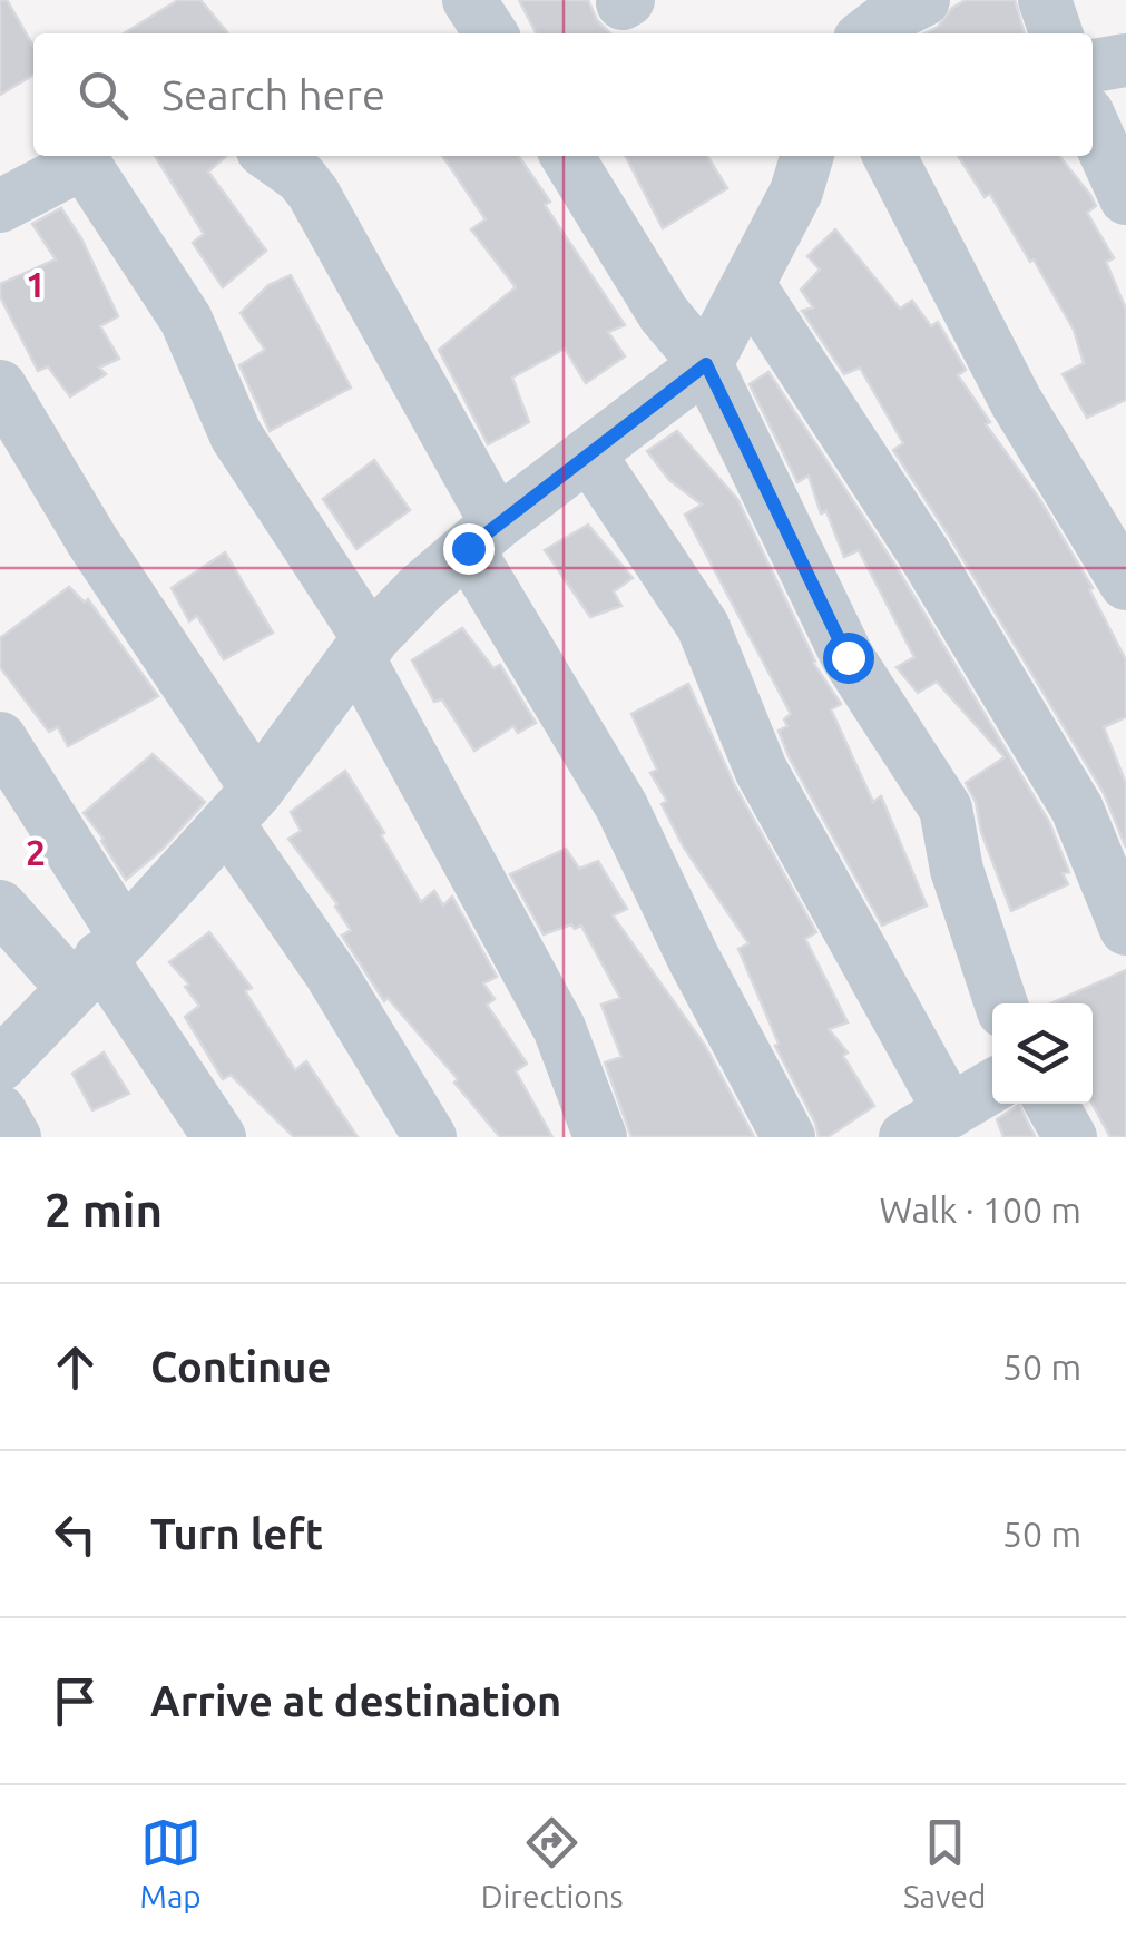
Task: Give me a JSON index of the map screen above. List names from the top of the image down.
{
  "page": {
    "search": "Search here",
    "heading": ["2 min", "Walk · 100 m"],
    "list": [
      ["Continue", "50 m"],
      ["Turn left", "50 m"],
      "Arrive at destination"
    ],
    "nav": ["Map", "Directions", "Saved"]
  },
  "grid": {
    "rows": ["1", "2"]
  }
}
